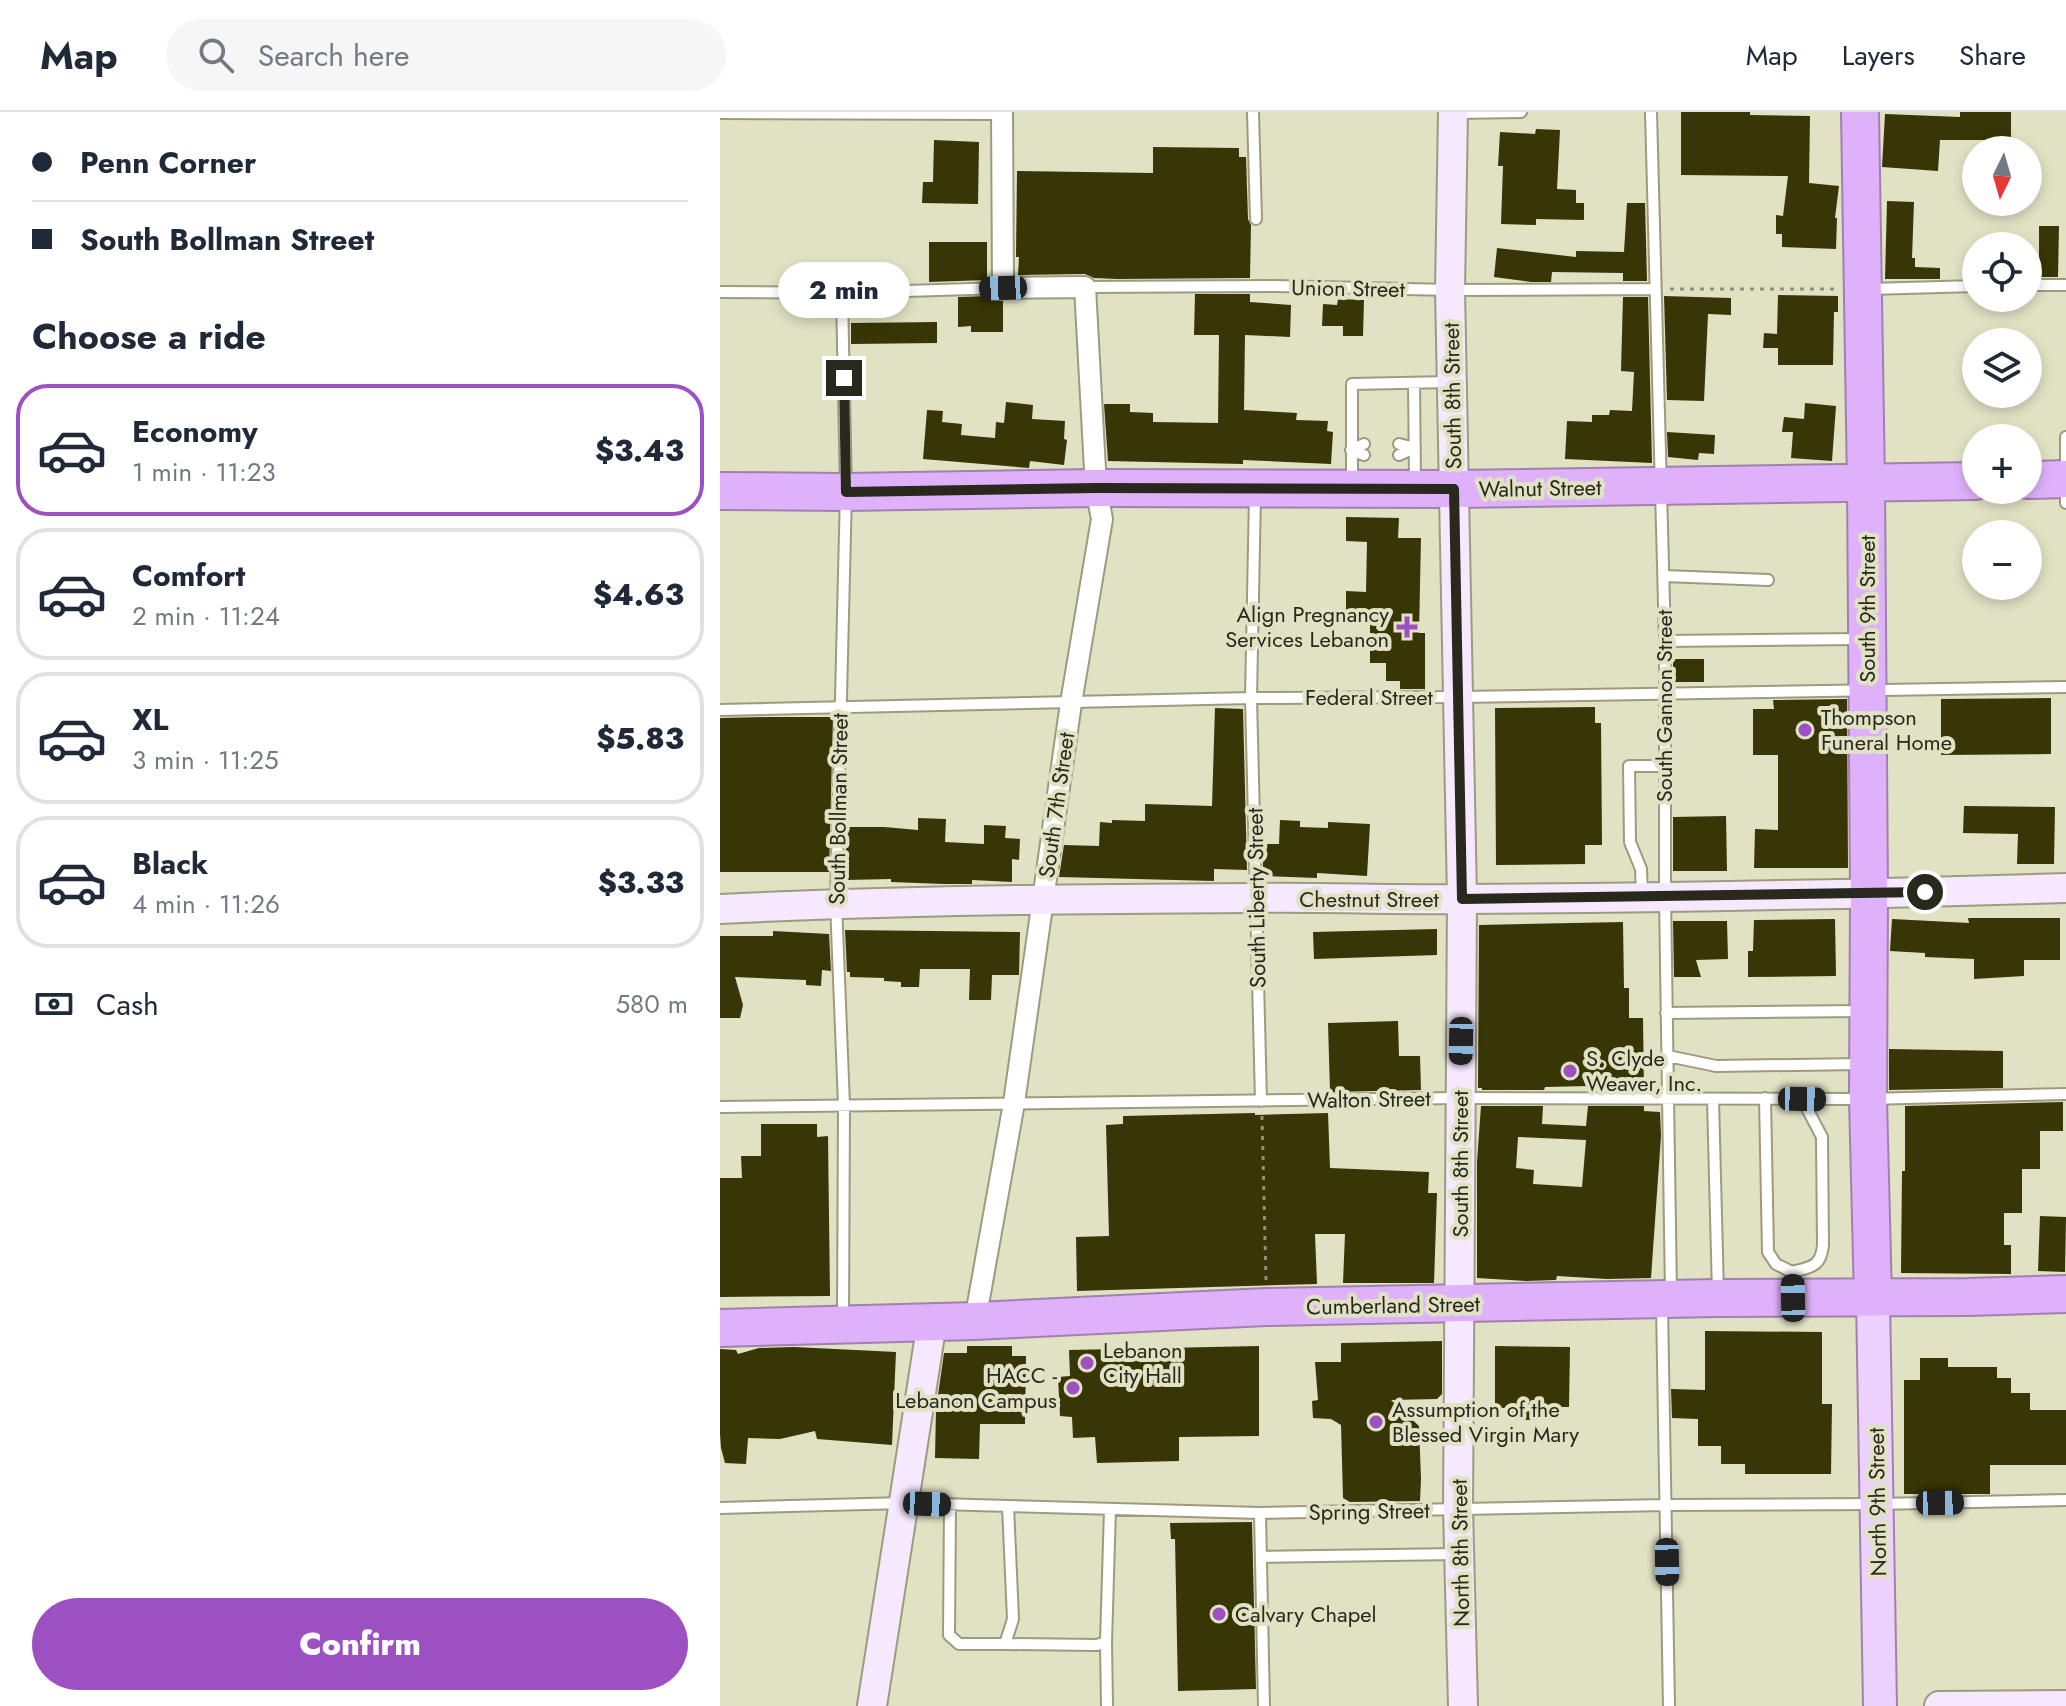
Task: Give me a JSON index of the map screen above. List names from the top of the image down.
{
  "streets": {
    "highway": ["Walnut Street", "South 9th Street", "Cumberland Street"],
    "main road": ["North 9th Street"],
    "street": [
      "Union Street",
      "South 8th Street",
      "South 7th Street",
      "Chestnut Street",
      "North 8th Street"
    ],
    "lane": [
      "Federal Street",
      "South Gannon Street",
      "South Bollman Street",
      "South Liberty Street",
      "Walton Street",
      "Spring Street"
    ]
  },
  "crossings": [
    ["Union Street", "South 8th Street"],
    ["Union Street", "South Gannon Street"],
    ["Union Street", "South 7th Street"],
    ["Union Street", "South Bollman Street"],
    ["South 8th Street", "Walnut Street"],
    ["South 8th Street", "Federal Street"],
    ["South 8th Street", "Chestnut Street"],
    ["South 8th Street", "Walton Street"],
    ["South 8th Street", "Cumberland Street"],
    ["South 8th Street", "North 8th Street"],
    ["Walnut Street", "South 9th Street"],
    ["Walnut Street", "South Gannon Street"],
    ["Walnut Street", "South 7th Street"],
    ["Walnut Street", "South Bollman Street"],
    ["Walnut Street", "South Liberty Street"],
    ["South 9th Street", "Federal Street"],
    ["South 9th Street", "Chestnut Street"],
    ["South 9th Street", "Walton Street"],
    ["South 9th Street", "Cumberland Street"],
    ["South 9th Street", "North 9th Street"],
    ["Federal Street", "South Gannon Street"],
    ["Federal Street", "South 7th Street"],
    ["Federal Street", "South Bollman Street"],
    ["Federal Street", "South Liberty Street"],
    ["South Gannon Street", "Chestnut Street"],
    ["South Gannon Street", "Walton Street"],
    ["South Gannon Street", "Cumberland Street"],
    ["South Gannon Street", "Spring Street"],
    ["South 7th Street", "Chestnut Street"],
    ["South 7th Street", "Walton Street"],
    ["South 7th Street", "Cumberland Street"],
    ["South Bollman Street", "Chestnut Street"],
    ["South Bollman Street", "Walton Street"],
    ["South Bollman Street", "Cumberland Street"],
    ["South Liberty Street", "Chestnut Street"],
    ["South Liberty Street", "Walton Street"],
    ["Cumberland Street", "North 9th Street"],
    ["Cumberland Street", "North 8th Street"],
    ["North 9th Street", "Spring Street"],
    ["Spring Street", "North 8th Street"]
  ],
  "places": {
    "health": ["Align Pregnancy Services Lebanon"],
    "other": [
      "Thompson Funeral Home",
      "S. Clyde Weaver, Inc.",
      "Lebanon City Hall",
      "HACC - Lebanon Campus",
      "Assumption of the Blessed Virgin Mary",
      "Calvary Chapel"
    ]
  },
  "north": "bottom",
  "page": {
    "header": "Map",
    "search": "Search here",
    "nav": ["Map", "Layers", "Share"],
    "banner": ["Penn Corner", "South Bollman Street"],
    "map_buttons": ["+", "−"],
    "bubble": "2 min",
    "heading": "Choose a ride",
    "list": [
      {
        "name": "Economy",
        "note": "1 min · 11:23",
        "value": "$3.43"
      },
      {
        "name": "Comfort",
        "note": "2 min · 11:24",
        "value": "$4.63"
      },
      {
        "name": "XL",
        "note": "3 min · 11:25",
        "value": "$5.83"
      },
      {
        "name": "Black",
        "note": "4 min · 11:26",
        "value": "$3.33"
      }
    ],
    "pay": ["Cash", "580 m"],
    "buttons": "Confirm"
  }
}
